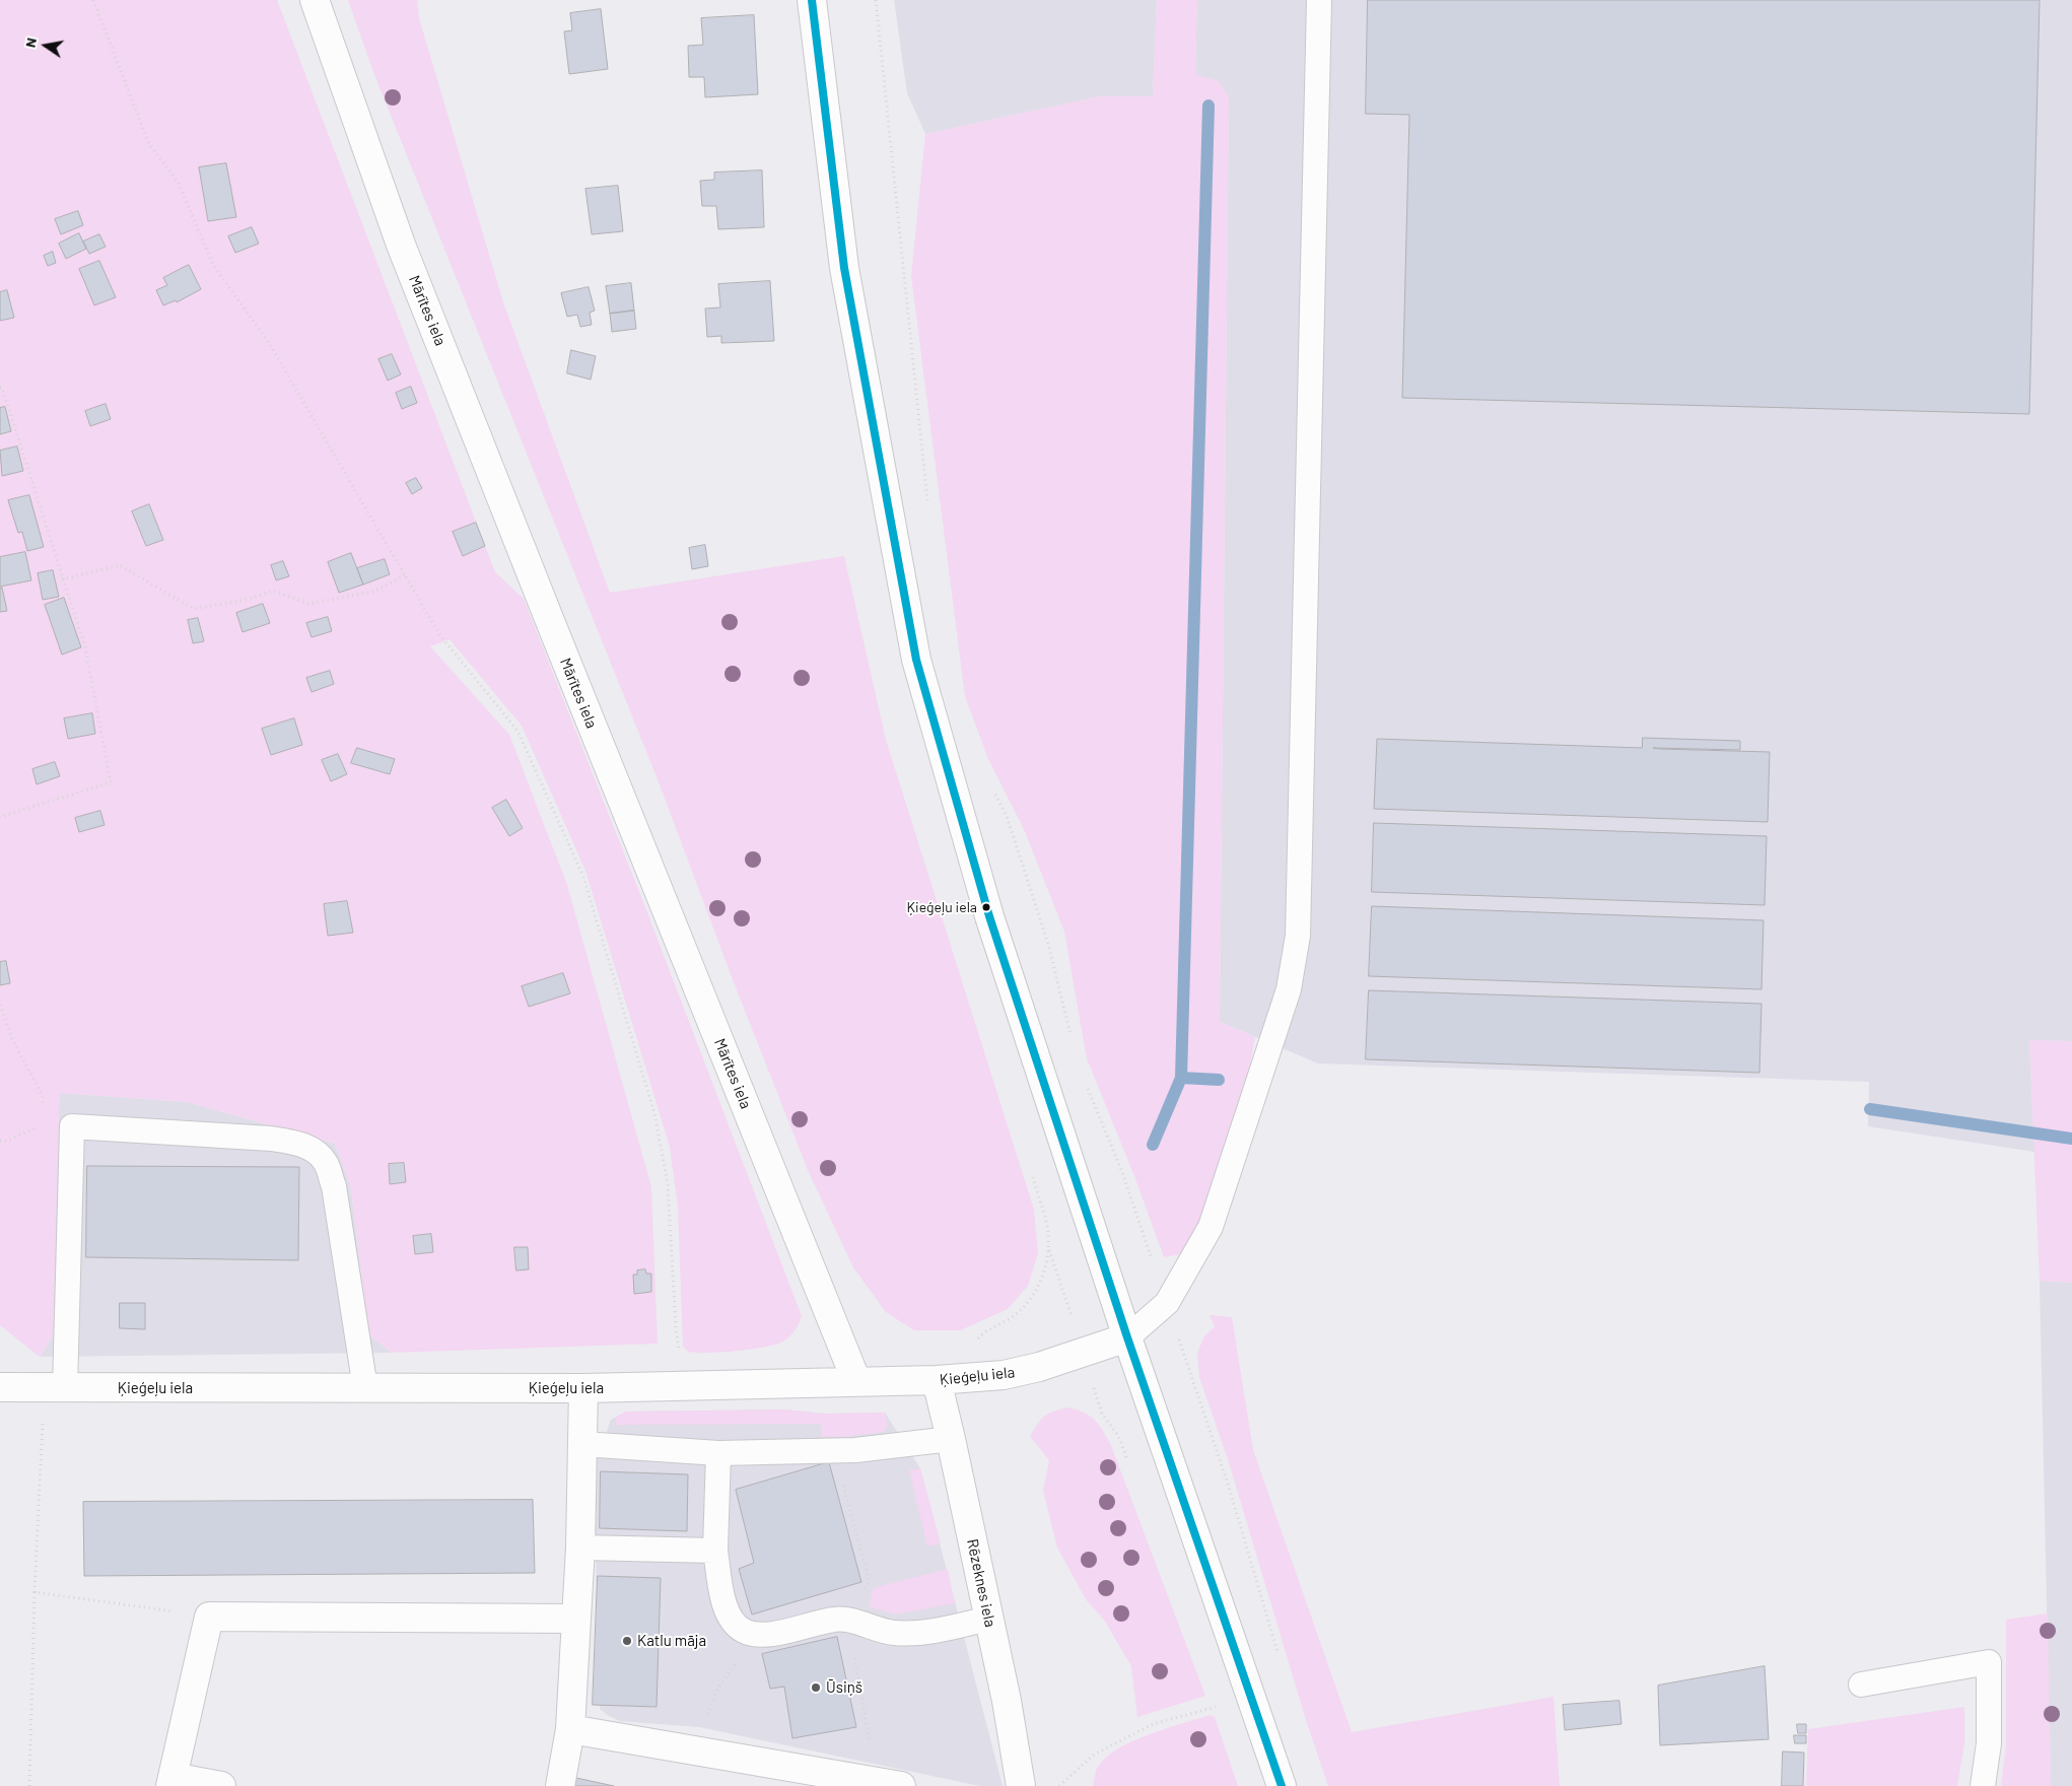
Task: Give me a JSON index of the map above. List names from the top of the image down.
{
  "streets": {
    "main road": ["Mārītes iela", "Ķieģeļu iela", "Rēzeknes iela"]
  },
  "crossings": [
    ["Mārītes iela", "Ķieģeļu iela"],
    ["Ķieģeļu iela", "Rēzeknes iela"]
  ],
  "places": ["Ķieģeļu iela", "Katlu māja", "Ūsiņš"],
  "north": "left"
}
